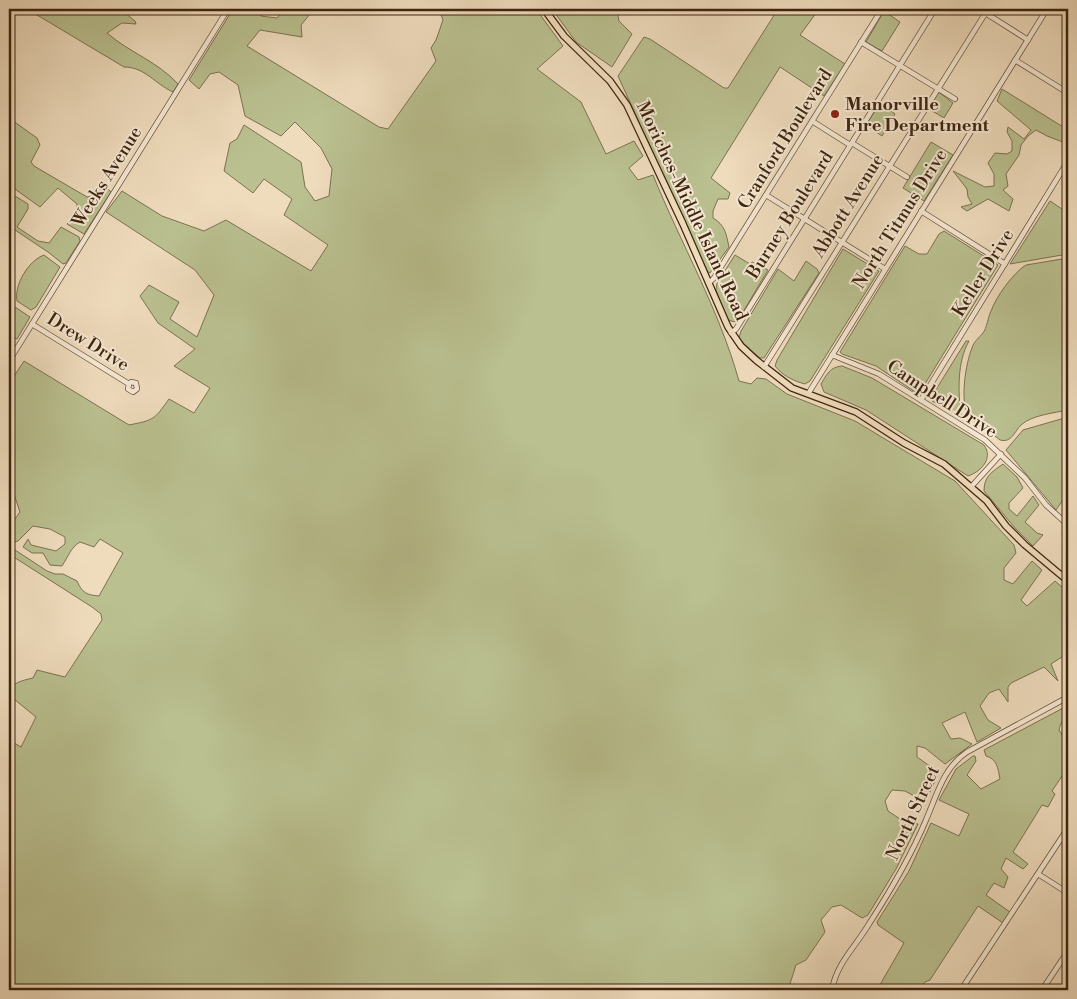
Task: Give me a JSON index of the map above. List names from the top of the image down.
{
  "streets": {
    "main road": ["Moriches-Middle Island Road"],
    "street": [
      "Cranford Boulevard",
      "Weeks Avenue",
      "Abbott Avenue",
      "Burney Boulevard",
      "North Titmus Drive",
      "Keller Drive",
      "Drew Drive",
      "Campbell Drive",
      "North Street"
    ]
  },
  "crossings": [
    ["Cranford Boulevard", "Moriches-Middle Island Road"],
    ["Weeks Avenue", "Drew Drive"],
    ["Abbott Avenue", "Moriches-Middle Island Road"],
    ["Moriches-Middle Island Road", "Burney Boulevard"],
    ["Moriches-Middle Island Road", "North Titmus Drive"],
    ["North Titmus Drive", "Campbell Drive"],
    ["Keller Drive", "Campbell Drive"]
  ],
  "places": ["Manorville Fire Department"]
}
